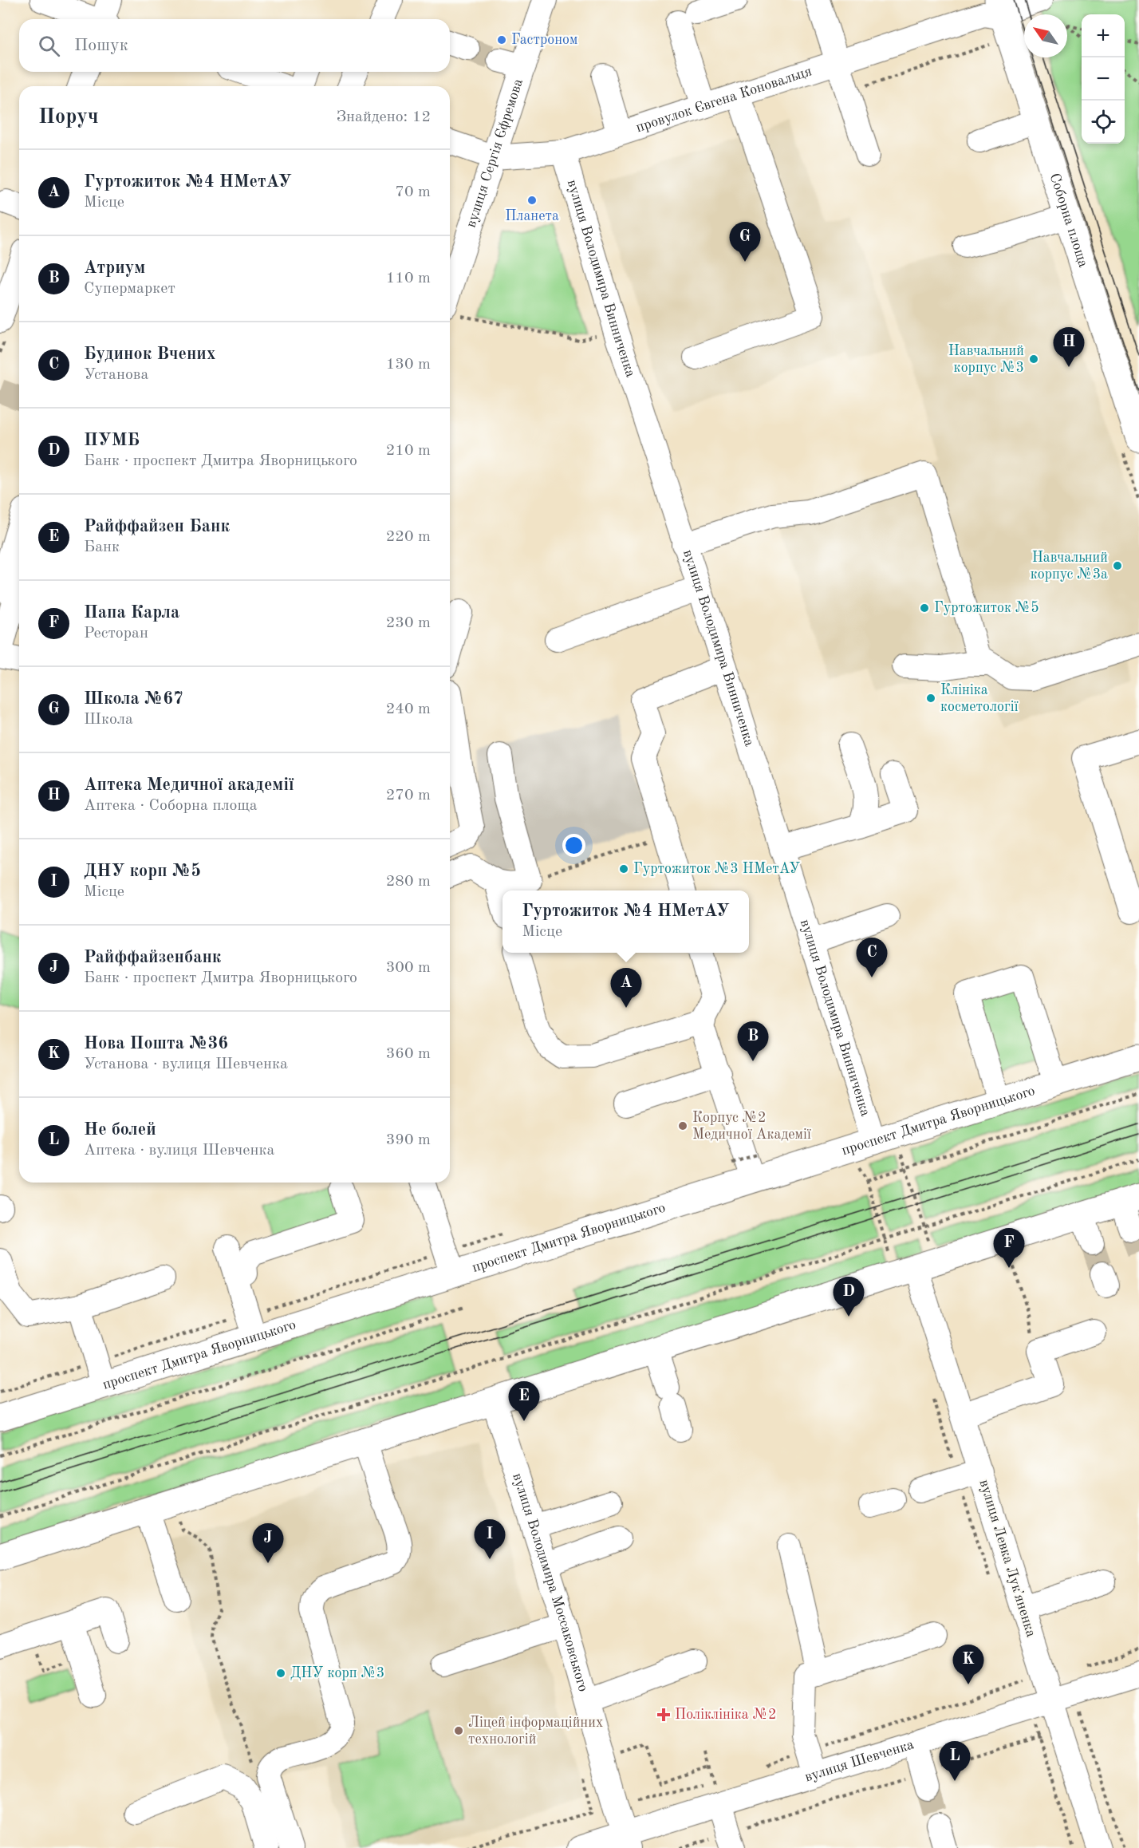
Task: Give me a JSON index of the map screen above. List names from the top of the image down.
{
  "streets": {
    "main road": ["Соборна площа", "проспект Дмитра Яворницького"],
    "street": [
      "провулок Євгена Коновальця",
      "вулиця Сергія Єфремова",
      "вулиця Володимира Винниченка",
      "вулиця Левка Лукʼяненка",
      "вулиця Володимира Моссаковського",
      "вулиця Шевченка"
    ]
  },
  "crossings": [
    ["провулок Євгена Коновальця", "вулиця Сергія Єфремова"],
    ["провулок Євгена Коновальця", "Соборна площа"],
    ["провулок Євгена Коновальця", "вулиця Володимира Винниченка"],
    ["вулиця Володимира Винниченка", "проспект Дмитра Яворницького"],
    ["вулиця Левка Лукʼяненка", "вулиця Шевченка"],
    ["вулиця Володимира Моссаковського", "вулиця Шевченка"]
  ],
  "places": {
    "other": [
      "Гастроном",
      "Планета",
      "Навчальний корпус №3",
      "Навчальний корпус №3а",
      "Гуртожиток №5",
      "Клініка косметології",
      "Гуртожиток №3 НМетАУ",
      "Корпус №2 Медичної Академії",
      "ДНУ корп №3",
      "Ліцей інформаційних технологій"
    ],
    "health": ["Поліклініка №2"]
  },
  "north": "top left",
  "page": {
    "map_buttons": ["+", "−"],
    "search": "Пошук",
    "heading": ["Поруч", "Знайдено: 12"],
    "list": [
      {
        "mark": "A",
        "name": "Гуртожиток №4 НМетАУ",
        "note": "Місце",
        "value": "70 m"
      },
      {
        "mark": "B",
        "name": "Атриум",
        "note": "Супермаркет",
        "value": "110 m"
      },
      {
        "mark": "C",
        "name": "Будинок Вчених",
        "note": "Установа",
        "value": "130 m"
      },
      {
        "mark": "D",
        "name": "ПУМБ",
        "note": "Банк · проспект Дмитра Яворницького",
        "value": "210 m"
      },
      {
        "mark": "E",
        "name": "Райффайзен Банк",
        "note": "Банк",
        "value": "220 m"
      },
      {
        "mark": "F",
        "name": "Папа Карла",
        "note": "Ресторан",
        "value": "230 m"
      },
      {
        "mark": "G",
        "name": "Школа №67",
        "note": "Школа",
        "value": "240 m"
      },
      {
        "mark": "H",
        "name": "Аптека Медичної академії",
        "note": "Аптека · Соборна площа",
        "value": "270 m"
      },
      {
        "mark": "I",
        "name": "ДНУ корп №5",
        "note": "Місце",
        "value": "280 m"
      },
      {
        "mark": "J",
        "name": "Райффайзенбанк",
        "note": "Банк · проспект Дмитра Яворницького",
        "value": "300 m"
      },
      {
        "mark": "K",
        "name": "Нова Пошта №36",
        "note": "Установа · вулиця Шевченка",
        "value": "360 m"
      },
      {
        "mark": "L",
        "name": "Не болей",
        "note": "Аптека · вулиця Шевченка",
        "value": "390 m"
      }
    ],
    "pins": [
      "G",
      "H",
      "C",
      "A",
      "B",
      "F",
      "D",
      "E",
      "I",
      "J",
      "K",
      "L"
    ],
    "popup": ["Гуртожиток №4 НМетАУ", "Місце"]
  }
}
